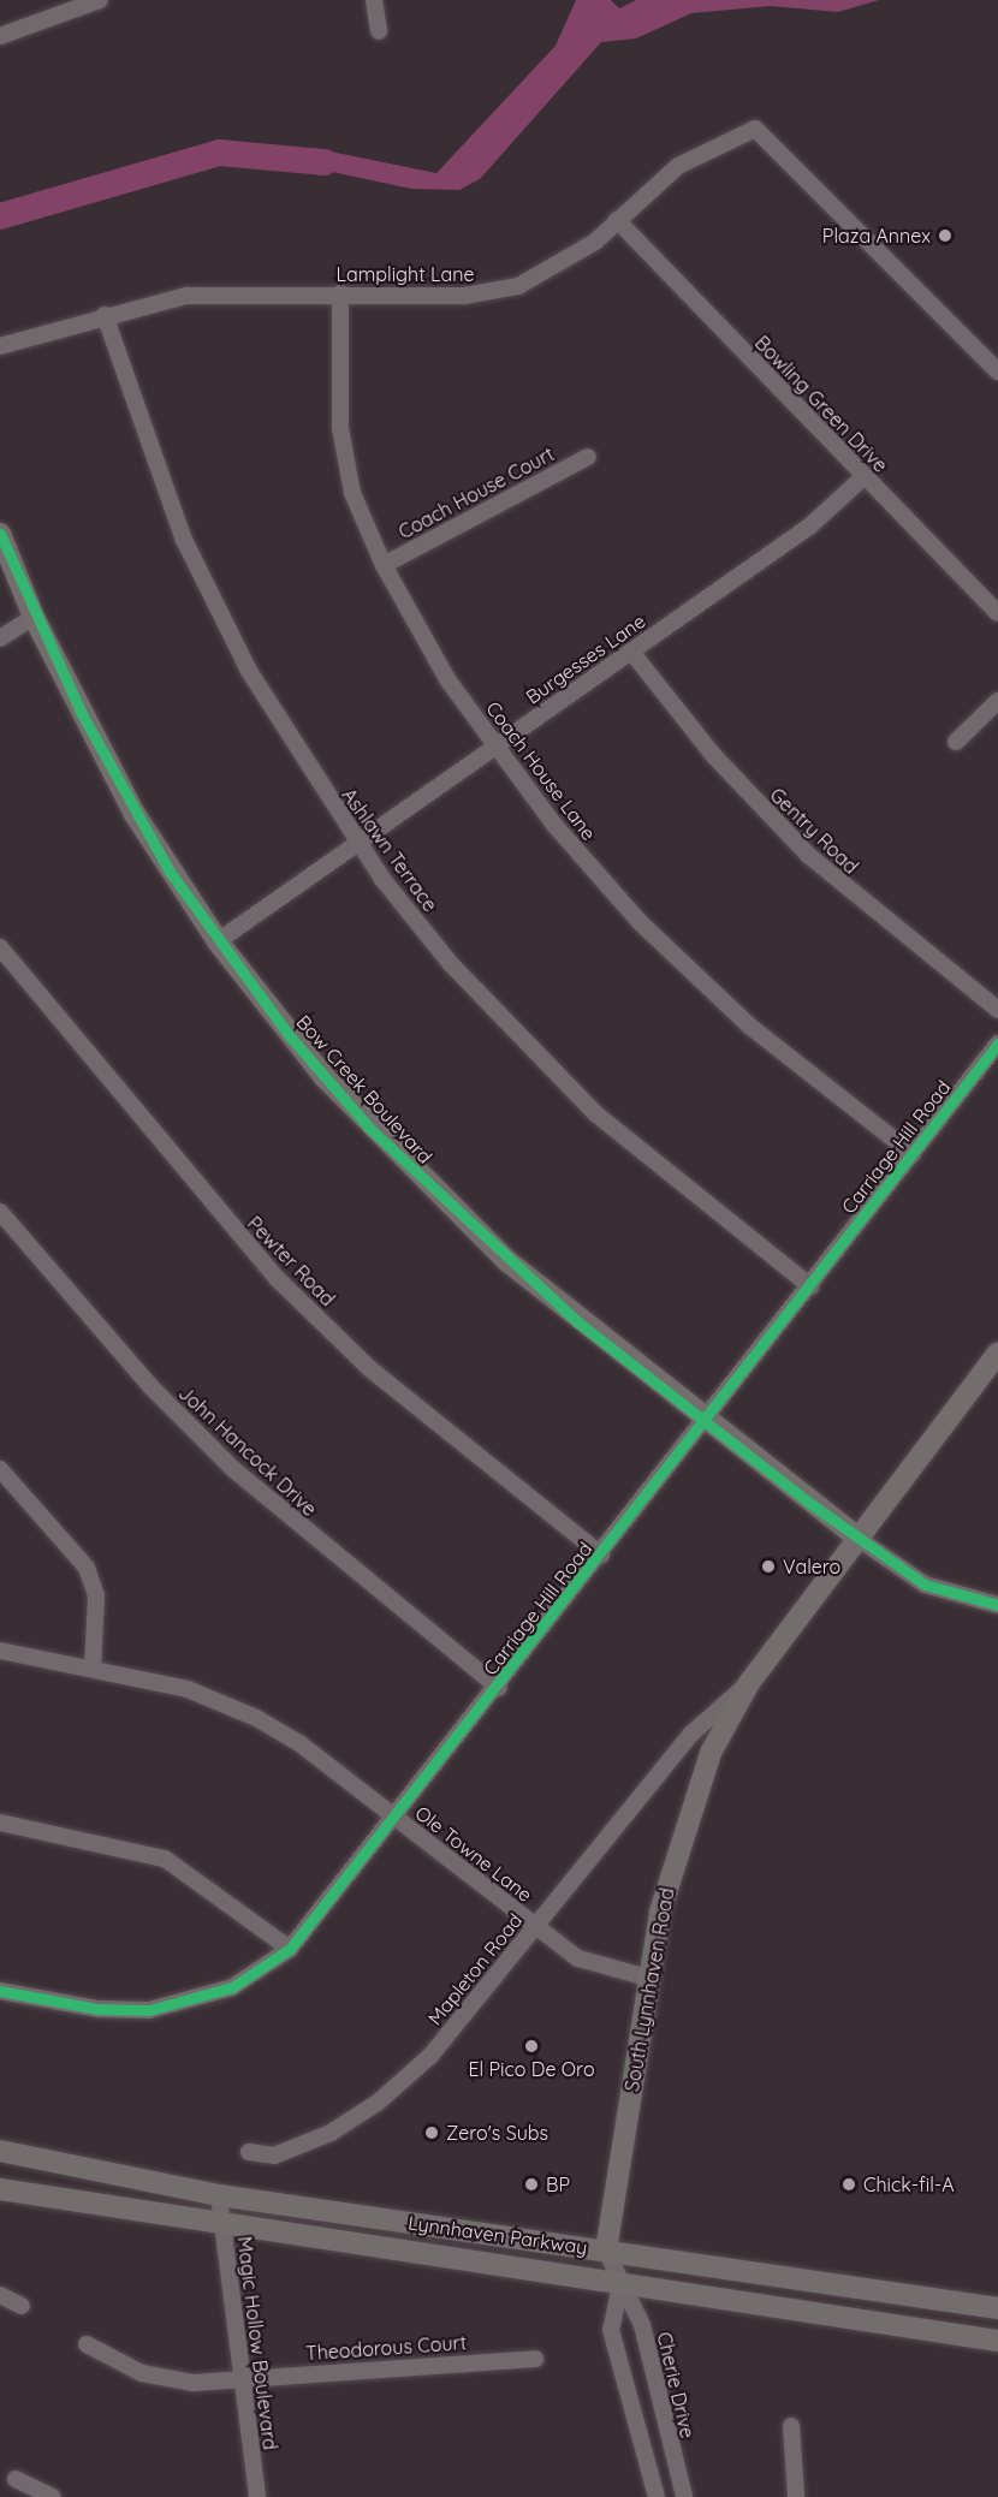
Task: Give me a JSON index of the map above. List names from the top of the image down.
{
  "streets": {
    "street": [
      "Lamplight Lane",
      "Bowling Green Drive",
      "Coach House Court",
      "Burgesses Lane",
      "Coach House Lane",
      "Gentry Road",
      "Ashlawn Terrace",
      "Bow Creek Boulevard",
      "Carriage Hill Road",
      "Pewter Road",
      "John Hancock Drive",
      "Ole Towne Lane",
      "Mapleton Road",
      "South Lynnhaven Road",
      "Lynnhaven Parkway",
      "Magic Hollow Boulevard",
      "Theodorous Court",
      "Cherie Drive"
    ]
  },
  "crossings": [
    ["Lamplight Lane", "Bowling Green Drive"],
    ["Lamplight Lane", "Coach House Lane"],
    ["Lamplight Lane", "Ashlawn Terrace"],
    ["Bowling Green Drive", "Burgesses Lane"],
    ["Coach House Court", "Coach House Lane"],
    ["Burgesses Lane", "Coach House Lane"],
    ["Burgesses Lane", "Gentry Road"],
    ["Burgesses Lane", "Ashlawn Terrace"],
    ["Burgesses Lane", "Bow Creek Boulevard"],
    ["Coach House Lane", "Carriage Hill Road"],
    ["Ashlawn Terrace", "Carriage Hill Road"],
    ["Bow Creek Boulevard", "Carriage Hill Road"],
    ["Bow Creek Boulevard", "South Lynnhaven Road"],
    ["Carriage Hill Road", "Pewter Road"],
    ["Carriage Hill Road", "John Hancock Drive"],
    ["Carriage Hill Road", "Ole Towne Lane"],
    ["Ole Towne Lane", "Mapleton Road"],
    ["Ole Towne Lane", "South Lynnhaven Road"],
    ["Mapleton Road", "South Lynnhaven Road"],
    ["South Lynnhaven Road", "Lynnhaven Parkway"],
    ["South Lynnhaven Road", "Cherie Drive"],
    ["Lynnhaven Parkway", "Magic Hollow Boulevard"],
    ["Lynnhaven Parkway", "Cherie Drive"],
    ["Magic Hollow Boulevard", "Theodorous Court"]
  ],
  "places": [
    "Plaza Annex",
    "Valero",
    "El Pico De Oro",
    "Zero's Subs",
    "BP",
    "Chick-fil-A"
  ]
}
